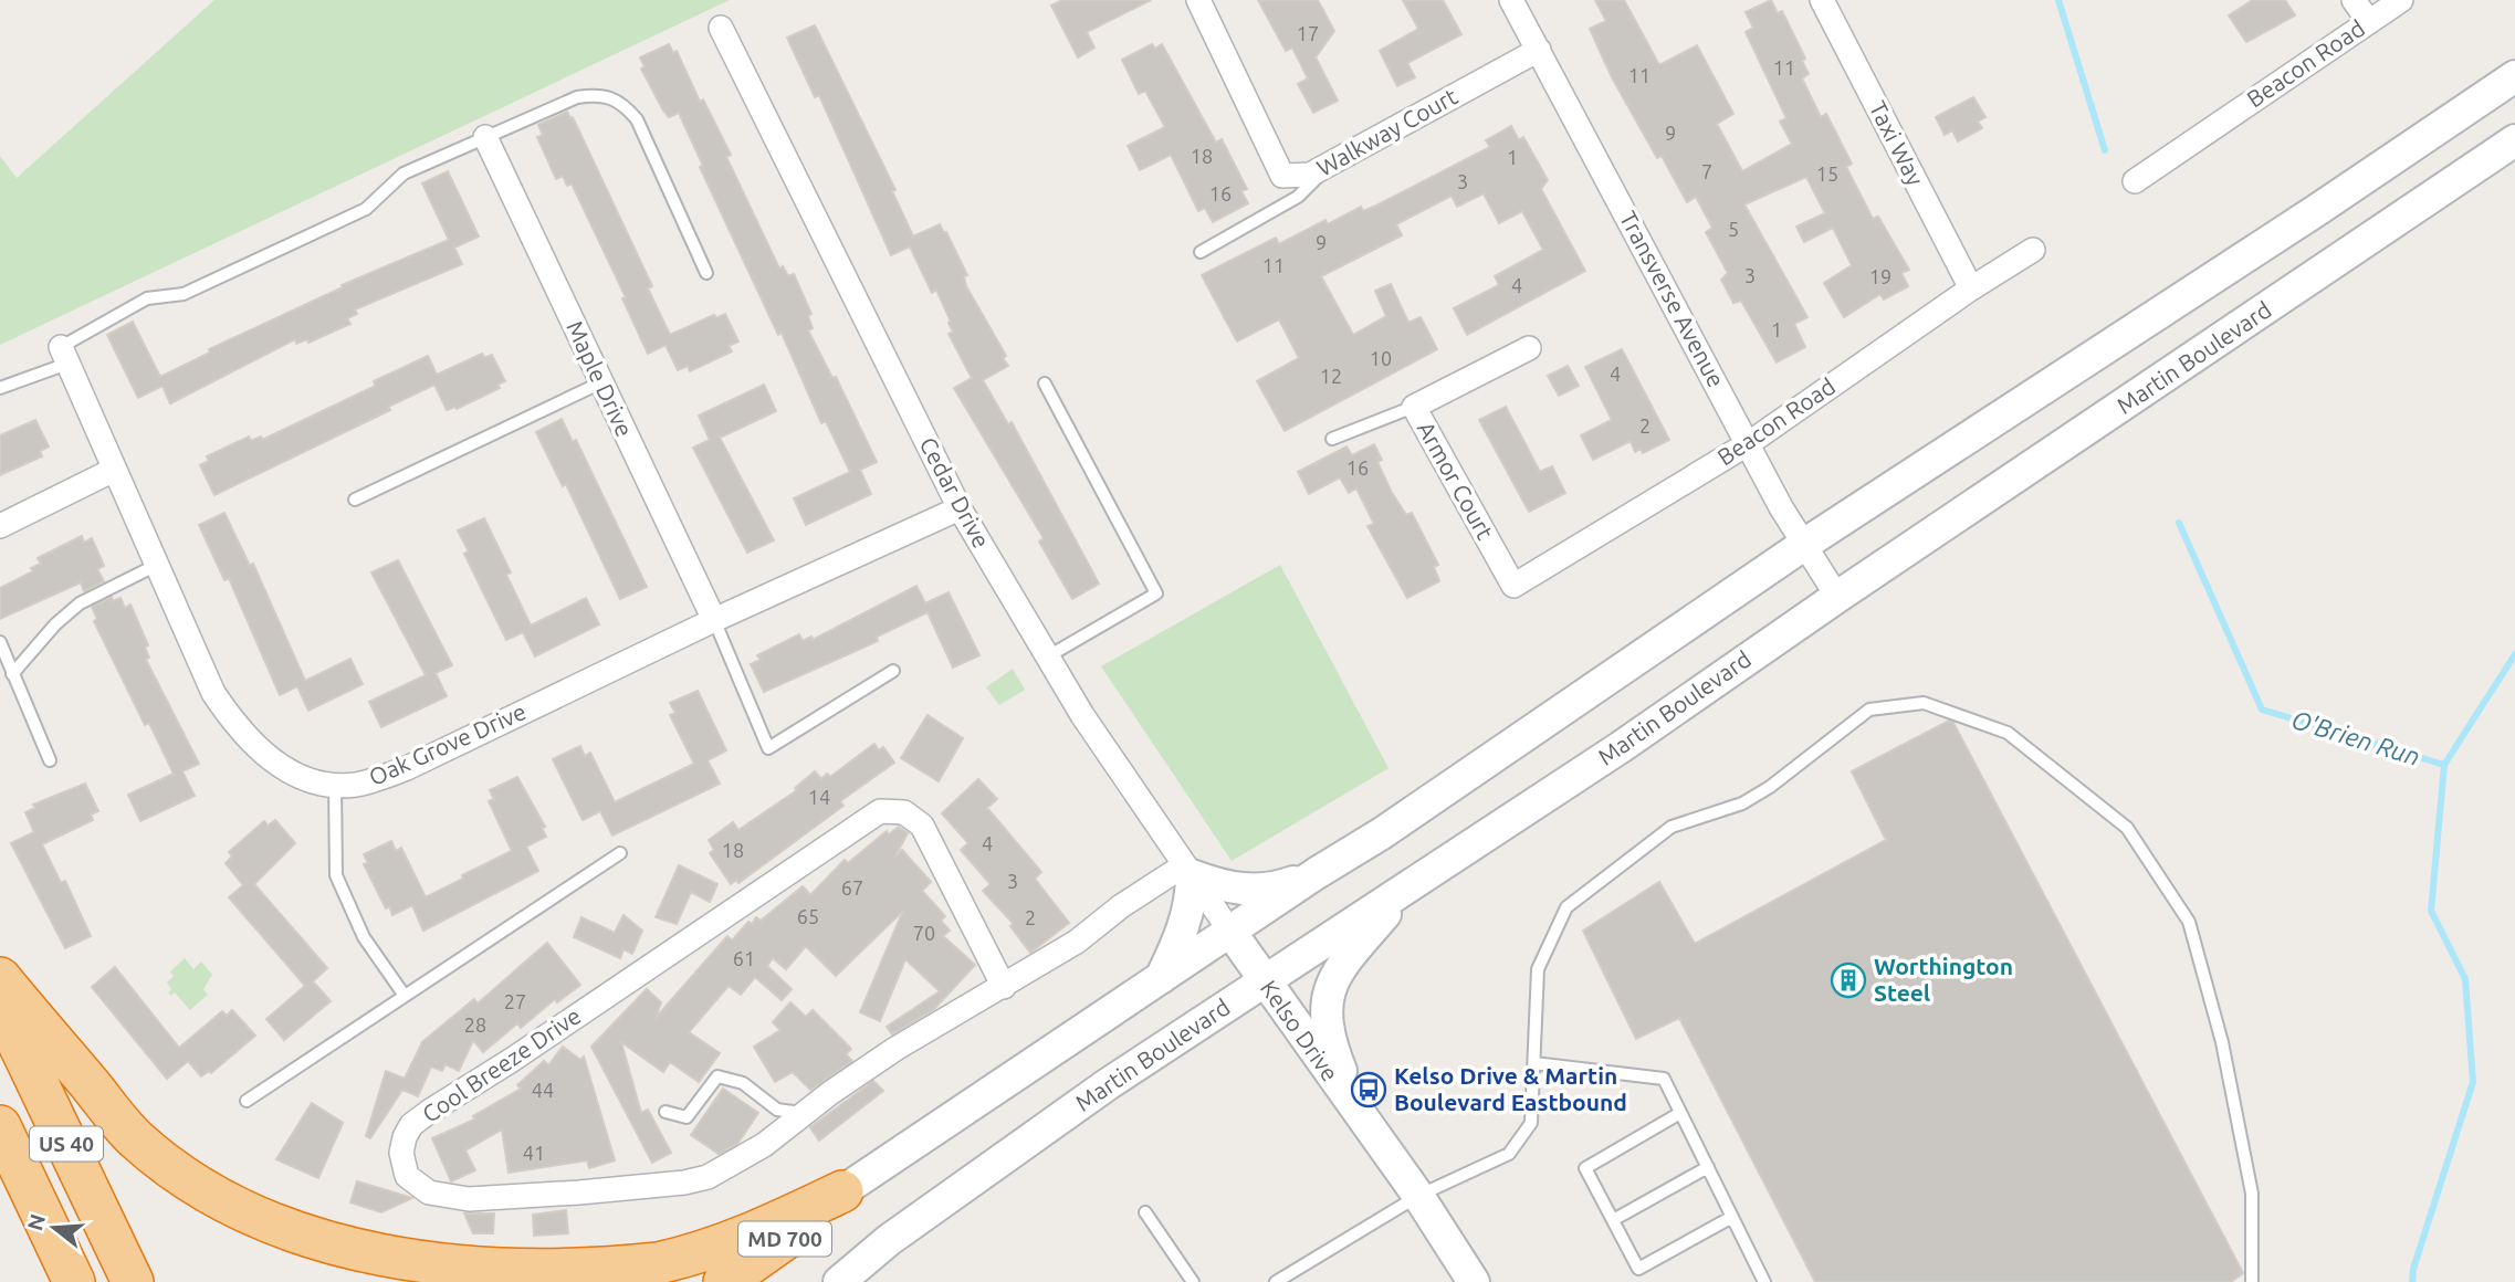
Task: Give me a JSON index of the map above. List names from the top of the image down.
{
  "streets": {
    "highway": ["US 40", "MD 700"],
    "main road": ["Martin Boulevard", "Kelso Drive"],
    "street": [
      "Beacon Road",
      "Walkway Court",
      "Taxi Way",
      "Transverse Avenue",
      "Maple Drive",
      "Armor Court",
      "Cedar Drive",
      "Oak Grove Drive",
      "Cool Breeze Drive"
    ]
  },
  "crossings": [
    ["Beacon Road", "Taxi Way"],
    ["Beacon Road", "Transverse Avenue"],
    ["Beacon Road", "Armor Court"],
    ["Walkway Court", "Transverse Avenue"],
    ["Transverse Avenue", "Martin Boulevard"],
    ["Transverse Avenue", "MD 700"],
    ["Martin Boulevard", "Kelso Drive"],
    ["Maple Drive", "Oak Grove Drive"],
    ["Cedar Drive", "Oak Grove Drive"],
    ["Cedar Drive", "Kelso Drive"],
    ["Cedar Drive", "Cool Breeze Drive"],
    ["Cedar Drive", "MD 700"],
    ["Kelso Drive", "MD 700"]
  ],
  "water": ["O'Brien Run"],
  "places": {
    "building": ["Worthington Steel"],
    "bus stop": ["Kelso Drive & Martin Boulevard Eastbound"]
  },
  "house_numbers": [
    "17",
    "11",
    "11",
    "9",
    "18",
    "1",
    "7",
    "15",
    "3",
    "16",
    "5",
    "9",
    "11",
    "3",
    "19",
    "4",
    "1",
    "10",
    "4",
    "12",
    "2",
    "16",
    "14",
    "4",
    "18",
    "3",
    "67",
    "65",
    "2",
    "70",
    "61",
    "27",
    "28",
    "44",
    "41"
  ],
  "north": "left"
}
